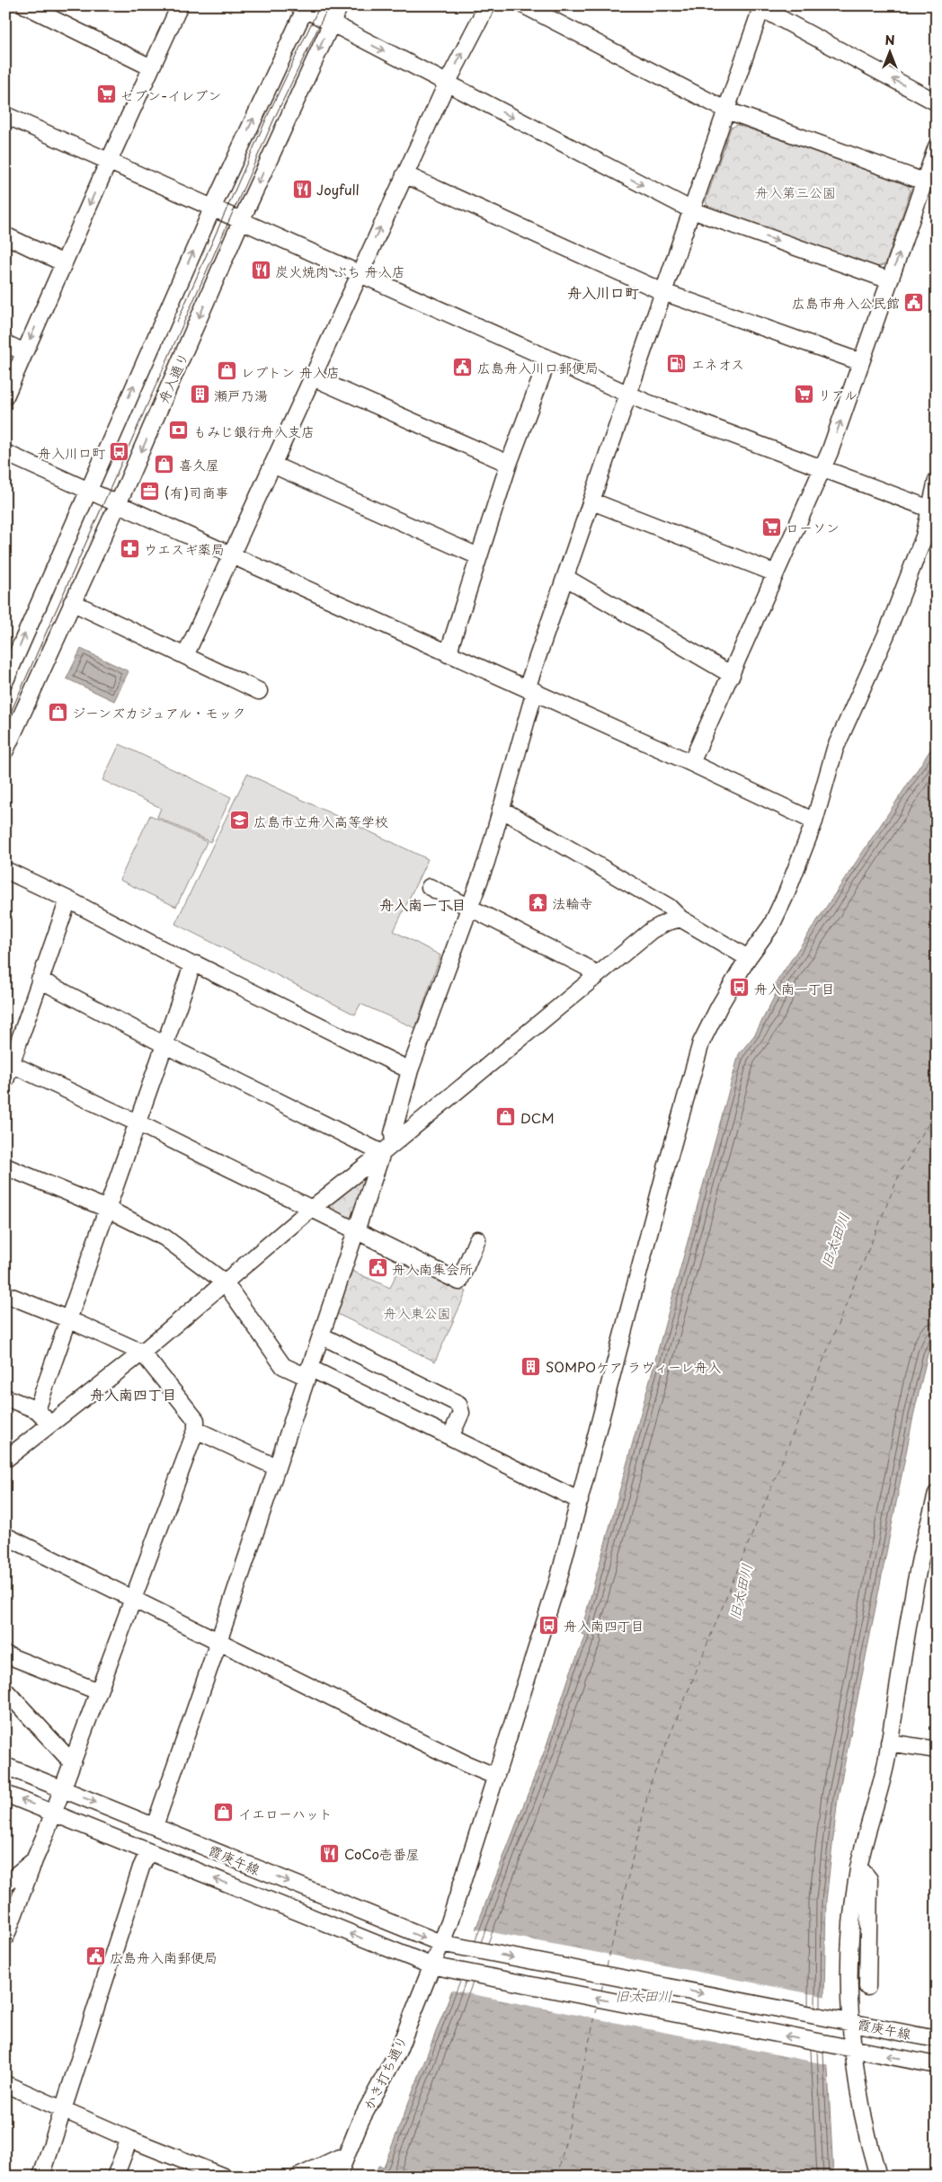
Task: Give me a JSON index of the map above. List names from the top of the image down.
{
  "streets": {
    "street": ["舟入通り", "霞庚午線", "かき打ち通り"]
  },
  "crossings": [
    ["霞庚午線", "かき打ち通り"]
  ],
  "districts": ["舟入川口町", "舟入南一丁目", "舟入南四丁目"],
  "water": ["旧太田川"],
  "parks": ["舟入第三公園", "舟入東公園"],
  "places": {
    "supermarket": ["セブン-イレブン", "リアル", "ローソン"],
    "restaurant": ["Joyfull", "炭火焼肉 ぶち 舟入店", "CoCo壱番屋"],
    "public building": [
      "広島市舟入公民館",
      "広島舟入川口郵便局",
      "舟入南集会所",
      "広島舟入南郵便局"
    ],
    "fuel station": ["エネオス"],
    "shop": [
      "レプトン 舟入店",
      "喜久屋",
      "ジーンズカジュアル・モック",
      "DCM",
      "イエローハット"
    ],
    "building": ["瀬戸乃湯", "SOMPOケア ラヴィーレ舟入"],
    "bank": ["もみじ銀行舟入支店"],
    "bus stop": ["舟入川口町", "舟入南一丁目", "舟入南四丁目"],
    "office": ["(有)司商事"],
    "pharmacy": ["ウエスギ薬局"],
    "school or university": ["広島市立舟入高等学校"],
    "temple": ["法輪寺"]
  },
  "north": "top"
}
